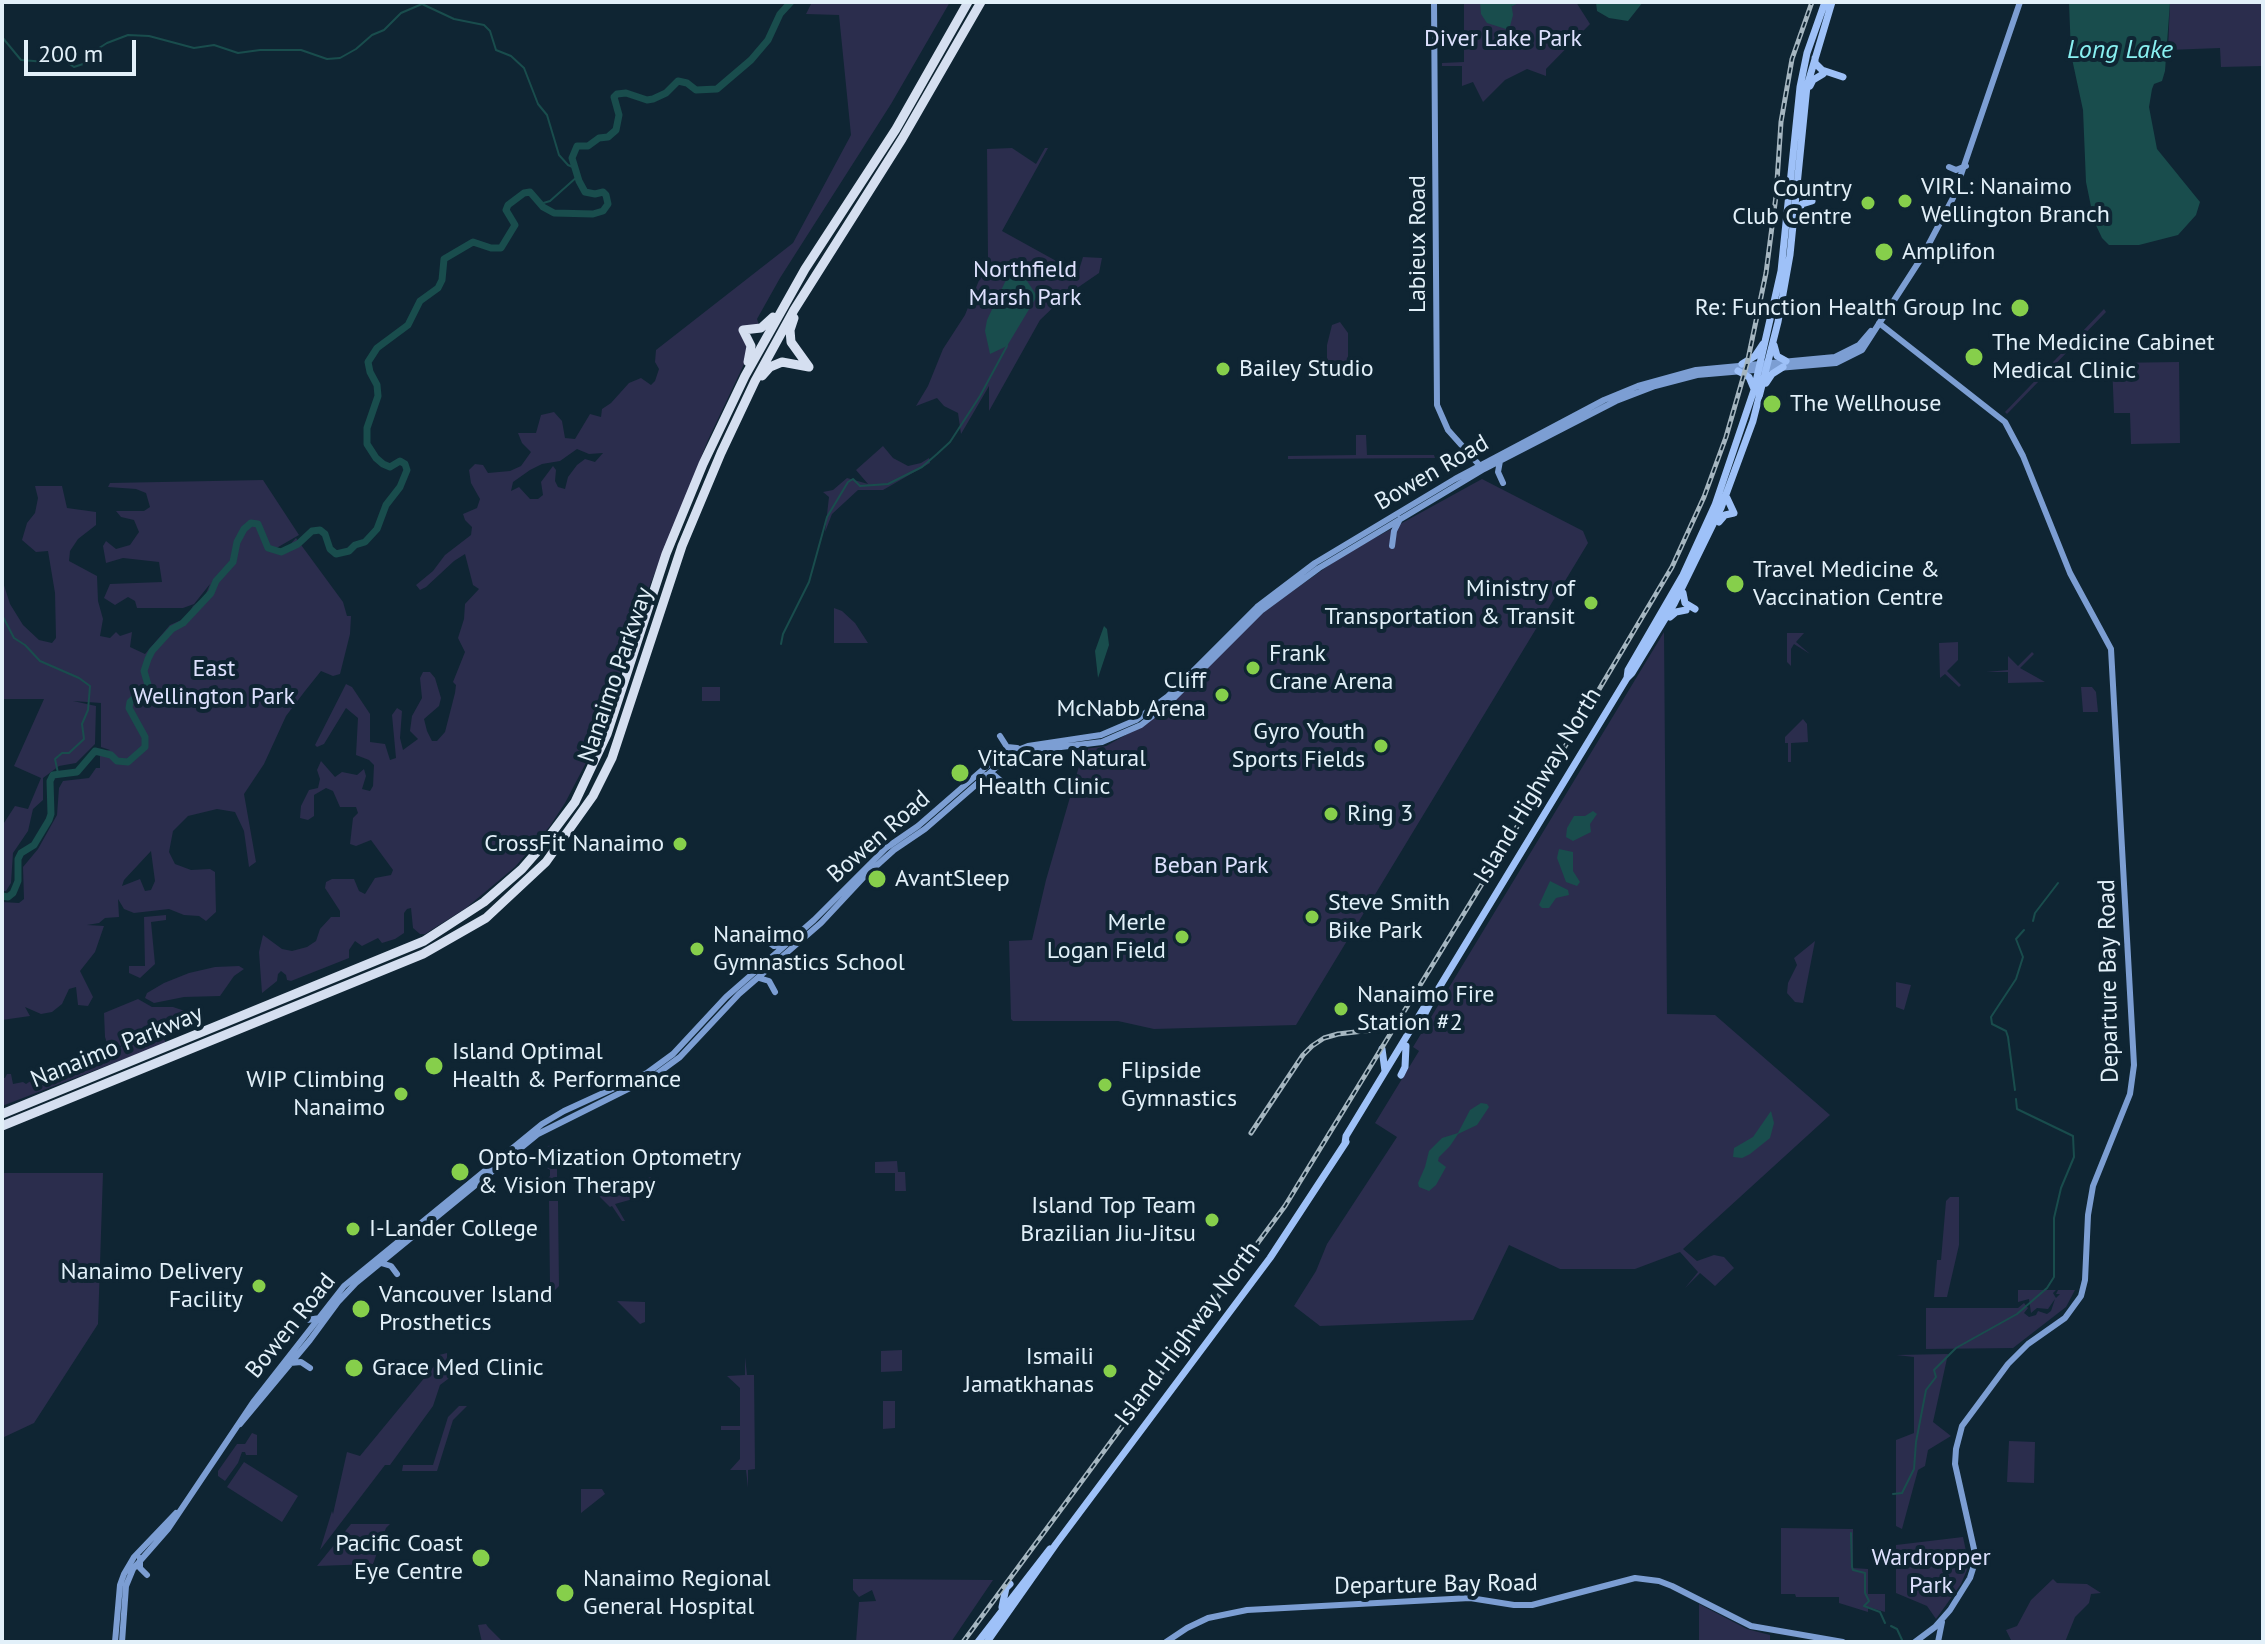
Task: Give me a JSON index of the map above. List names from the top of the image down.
{
  "streets": {
    "highway": ["Nanaimo Parkway"],
    "main road": [
      "Labieux Road",
      "Bowen Road",
      "Island Highway North",
      "Departure Bay Road"
    ]
  },
  "crossings": [
    ["Labieux Road", "Bowen Road"],
    ["Bowen Road", "Island Highway North"],
    ["Bowen Road", "Departure Bay Road"]
  ],
  "water": ["Long Lake"],
  "parks": [
    "Diver Lake Park",
    "Northfield Marsh Park",
    "East Wellington Park",
    "Beban Park",
    "Wardropper Park"
  ],
  "places": [
    "VIRL: Nanaimo Wellington Branch",
    "Country Club Centre",
    "Amplifon",
    "Re: Function Health Group Inc",
    "The Medicine Cabinet Medical Clinic",
    "Bailey Studio",
    "The Wellhouse",
    "Travel Medicine & Vaccination Centre",
    "Ministry of Transportation & Transit",
    "Frank Crane Arena",
    "Cliff McNabb Arena",
    "Gyro Youth Sports Fields",
    "VitaCare Natural Health Clinic",
    "Ring 3",
    "CrossFit Nanaimo",
    "AvantSleep",
    "Steve Smith Bike Park",
    "Merle Logan Field",
    "Nanaimo Gymnastics School",
    "Nanaimo Fire Station #2",
    "Island Optimal Health & Performance",
    "Flipside Gymnastics",
    "WIP Climbing Nanaimo",
    "Opto-Mization Optometry & Vision Therapy",
    "Island Top Team Brazilian Jiu-Jitsu",
    "I-Lander College",
    "Nanaimo Delivery Facility",
    "Vancouver Island Prosthetics",
    "Grace Med Clinic",
    "Ismaili Jamatkhanas",
    "Pacific Coast Eye Centre",
    "Nanaimo Regional General Hospital"
  ],
  "scale_bar": "200 m"
}
